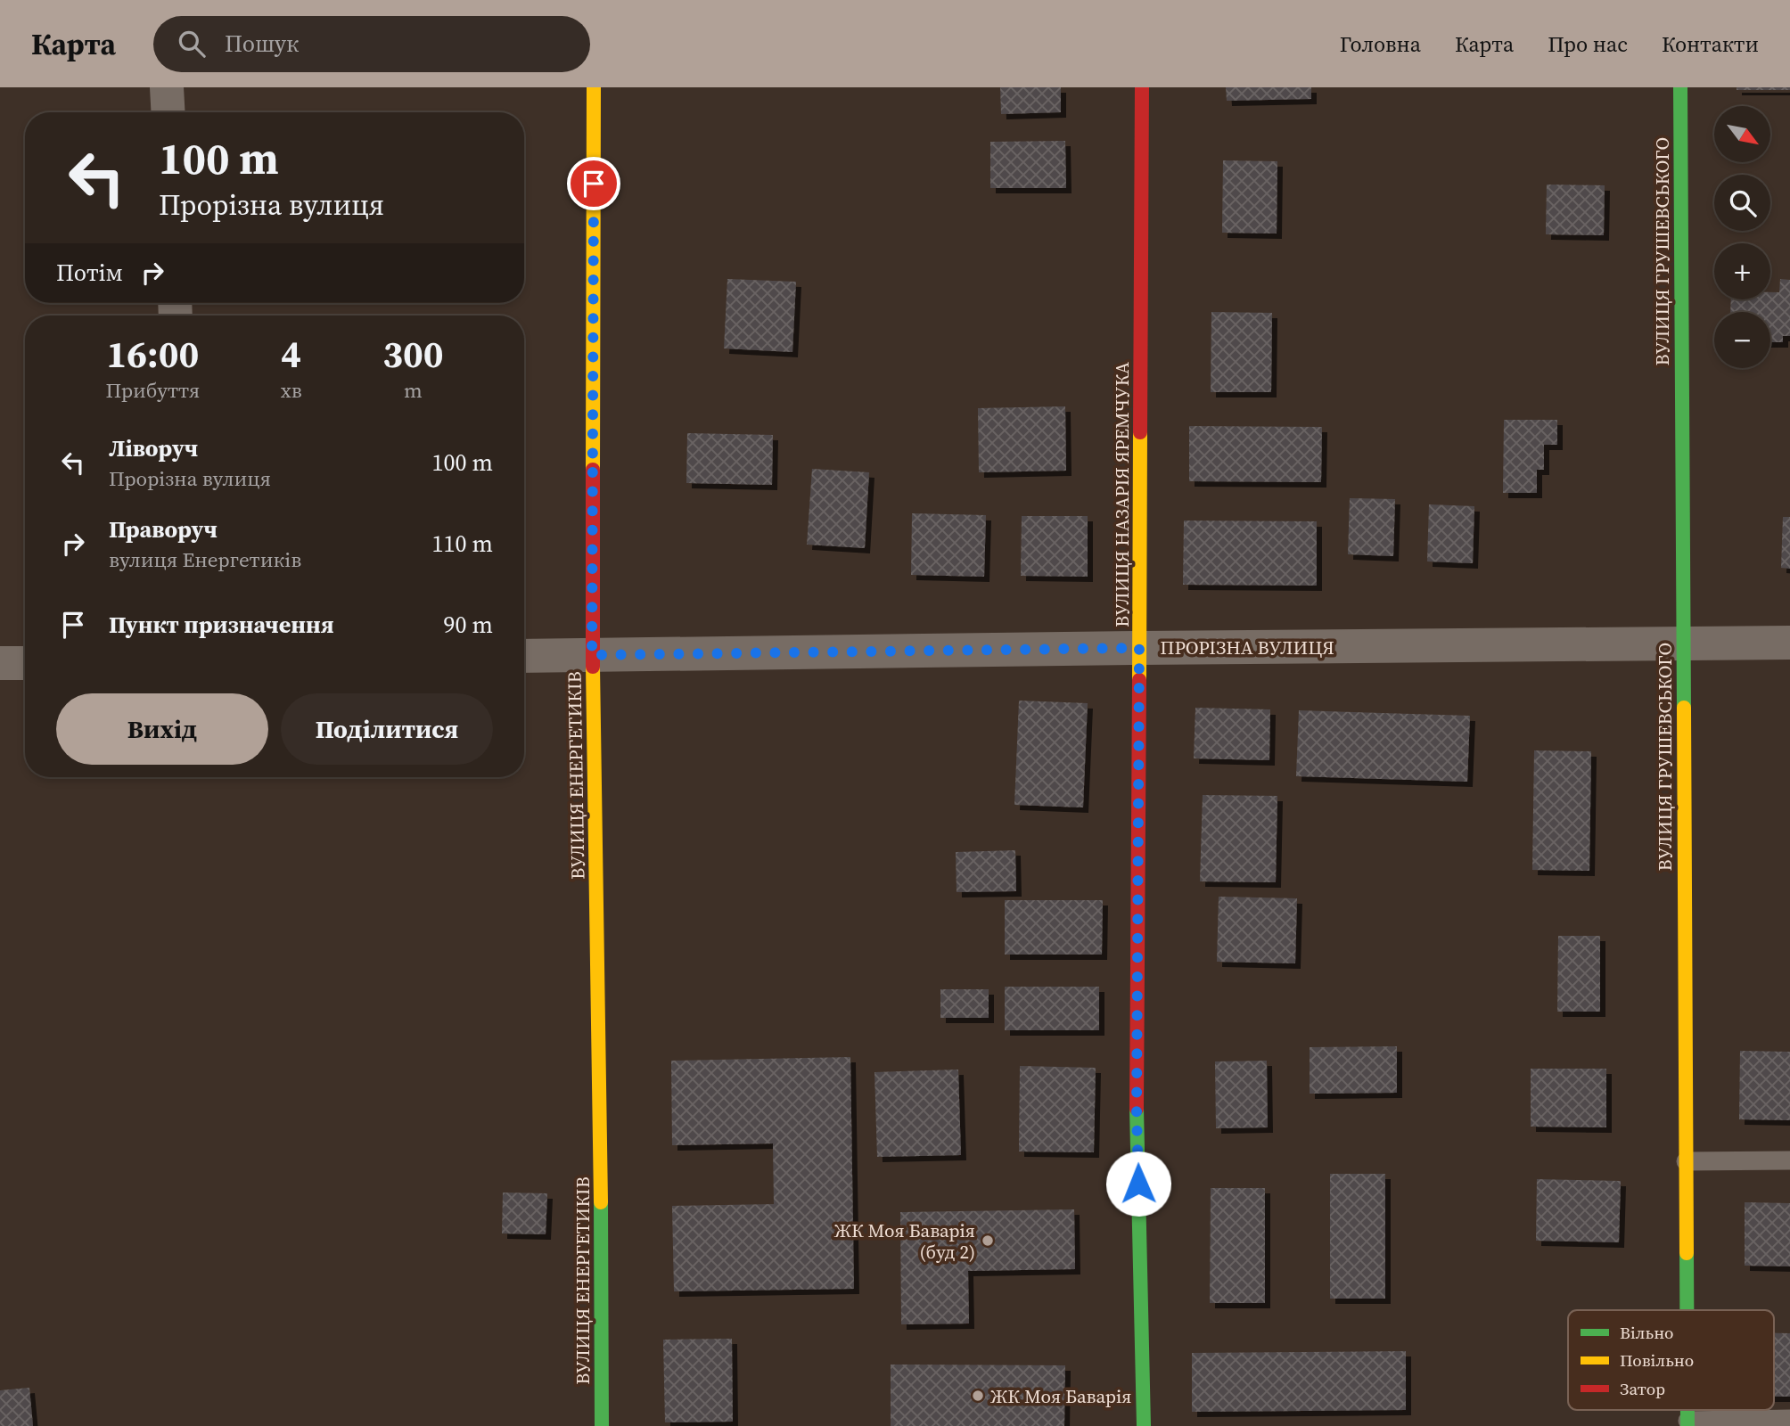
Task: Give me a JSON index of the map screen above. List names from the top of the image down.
{
  "streets": {
    "street": [
      "ВУЛИЦЯ ГРУШЕВСЬКОГО",
      "ВУЛИЦЯ НАЗАРІЯ ЯРЕМЧУКА",
      "ПРОРІЗНА ВУЛИЦЯ",
      "ВУЛИЦЯ ЕНЕРГЕТИКІВ"
    ]
  },
  "crossings": [
    ["ВУЛИЦЯ ГРУШЕВСЬКОГО", "ПРОРІЗНА ВУЛИЦЯ"],
    ["ВУЛИЦЯ НАЗАРІЯ ЯРЕМЧУКА", "ПРОРІЗНА ВУЛИЦЯ"],
    ["ПРОРІЗНА ВУЛИЦЯ", "ВУЛИЦЯ ЕНЕРГЕТИКІВ"]
  ],
  "places": ["ЖК Моя Баварія (буд 2)", "ЖК Моя Баварія"],
  "legend": ["Вільно", "Повільно", "Затор"],
  "north": "bottom right",
  "page": {
    "header": "Карта",
    "search": "Пошук",
    "nav": [
      "Головна",
      "Карта",
      "Про нас",
      "Контакти"
    ],
    "map_buttons": ["+", "−"],
    "turn": ["100 m", "Прорізна вулиця"],
    "then": "Потім",
    "eta": [
      "16:00",
      "Прибуття",
      "4",
      "хв",
      "300",
      "m"
    ],
    "list": [
      {
        "name": "Ліворуч",
        "note": "Прорізна вулиця",
        "value": "100 m"
      },
      {
        "name": "Праворуч",
        "note": "вулиця Енергетиків",
        "value": "110 m"
      },
      {
        "name": "Пункт призначення",
        "value": "90 m"
      }
    ],
    "buttons": ["Вихід", "Поділитися"]
  }
}
